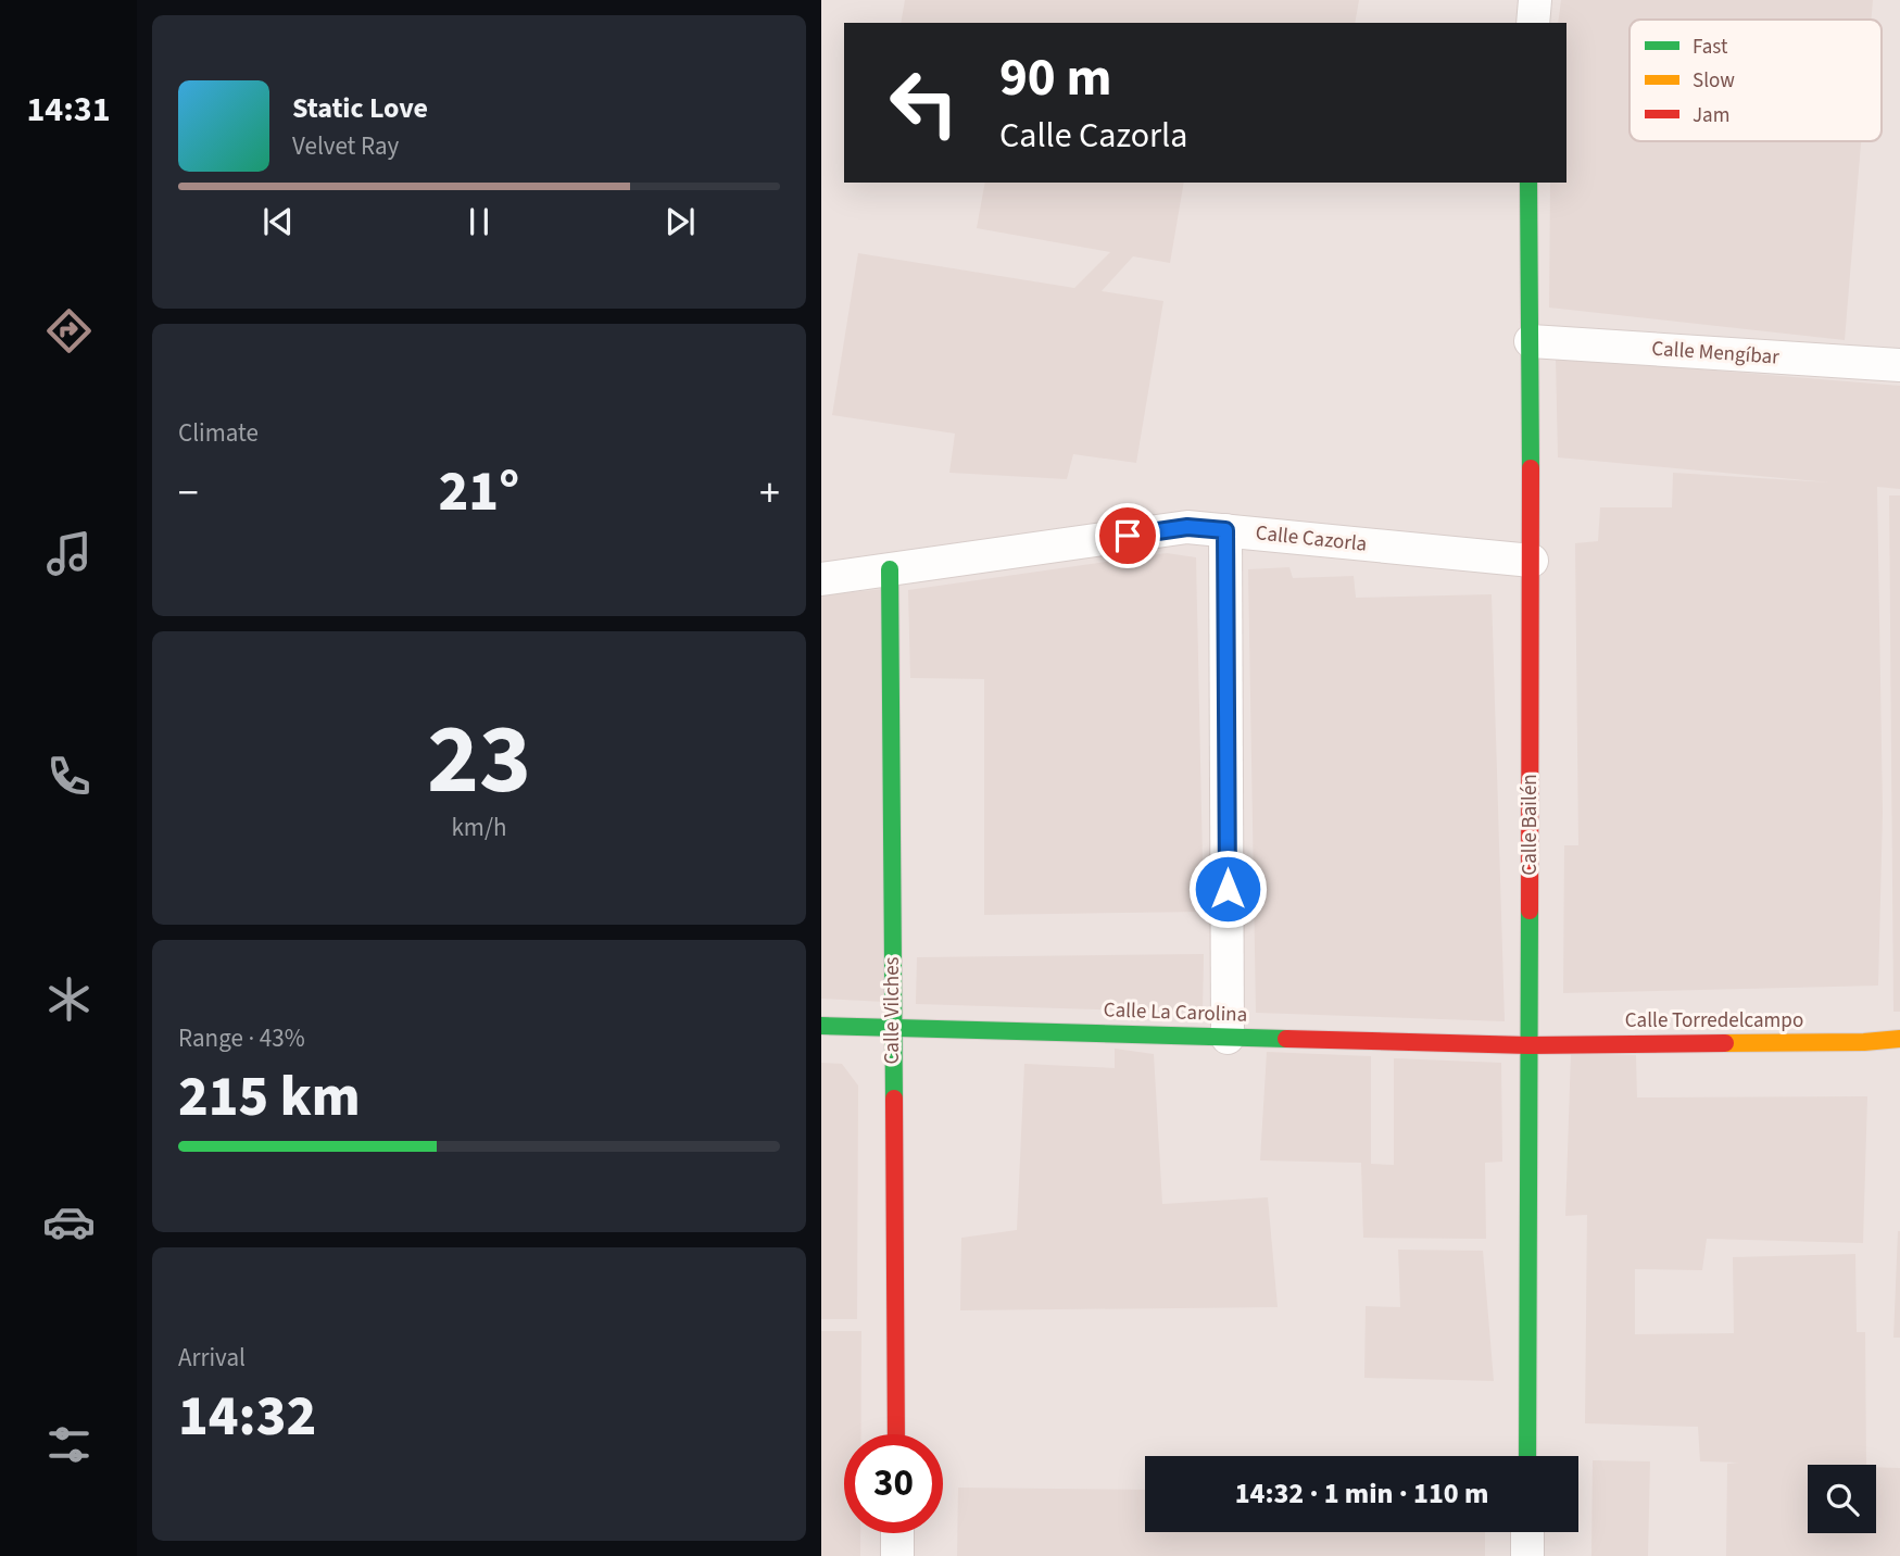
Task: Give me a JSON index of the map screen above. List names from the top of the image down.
{
  "streets": {
    "street": [
      "Calle Mengíbar",
      "Calle Cazorla",
      "Calle Bailén",
      "Calle Vilches",
      "Calle La Carolina",
      "Calle Torredelcampo"
    ]
  },
  "crossings": [
    ["Calle Mengíbar", "Calle Bailén"],
    ["Calle Cazorla", "Calle Bailén"],
    ["Calle Cazorla", "Calle Vilches"],
    ["Calle Bailén", "Calle La Carolina"],
    ["Calle Bailén", "Calle Torredelcampo"],
    ["Calle Vilches", "Calle La Carolina"],
    ["Calle La Carolina", "Calle Torredelcampo"]
  ],
  "legend": ["Fast", "Slow", "Jam"],
  "page": {
    "tabs": "14:31",
    "turn": ["90 m", "Calle Cazorla"],
    "song": ["Static Love", "Velvet Ray"],
    "tile": [
      "Climate",
      ["23", "km/h"],
      ["Range · 43%", "215 km"],
      ["Arrival", "14:32"]
    ],
    "heat": ["−", "21°", "+"],
    "limit": "30",
    "trip": "14:32 · 1 min · 110 m"
  }
}
